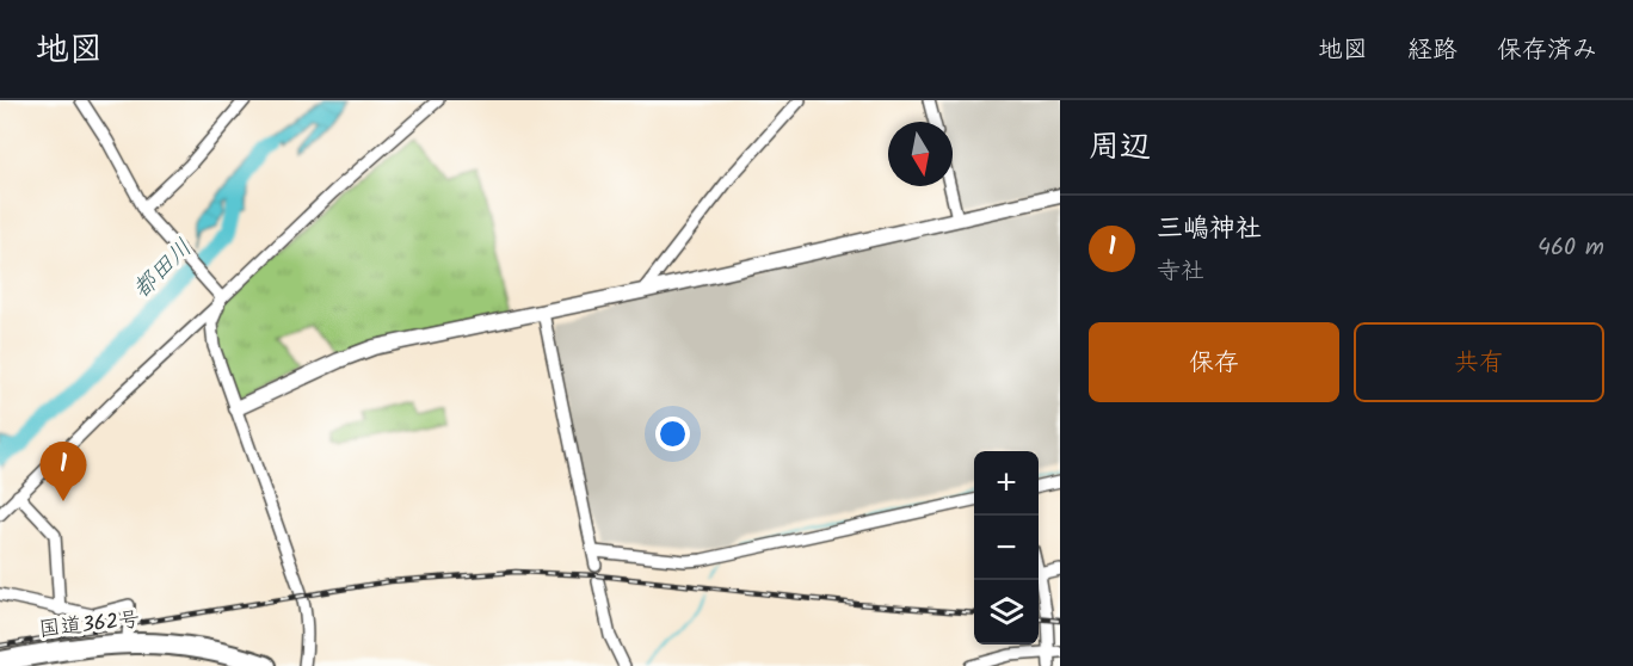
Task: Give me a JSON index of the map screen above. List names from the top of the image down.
{
  "streets": {
    "highway": ["国道362号"]
  },
  "water": ["都田川"],
  "north": "bottom",
  "page": {
    "header": "地図",
    "nav": ["地図", "経路", "保存済み"],
    "heading": "周辺",
    "list": [
      {
        "mark": "1",
        "name": "三嶋神社",
        "note": "寺社",
        "value": "460 m"
      }
    ],
    "buttons": ["保存", "共有"],
    "pins": "1",
    "map_buttons": ["+", "−"]
  }
}
